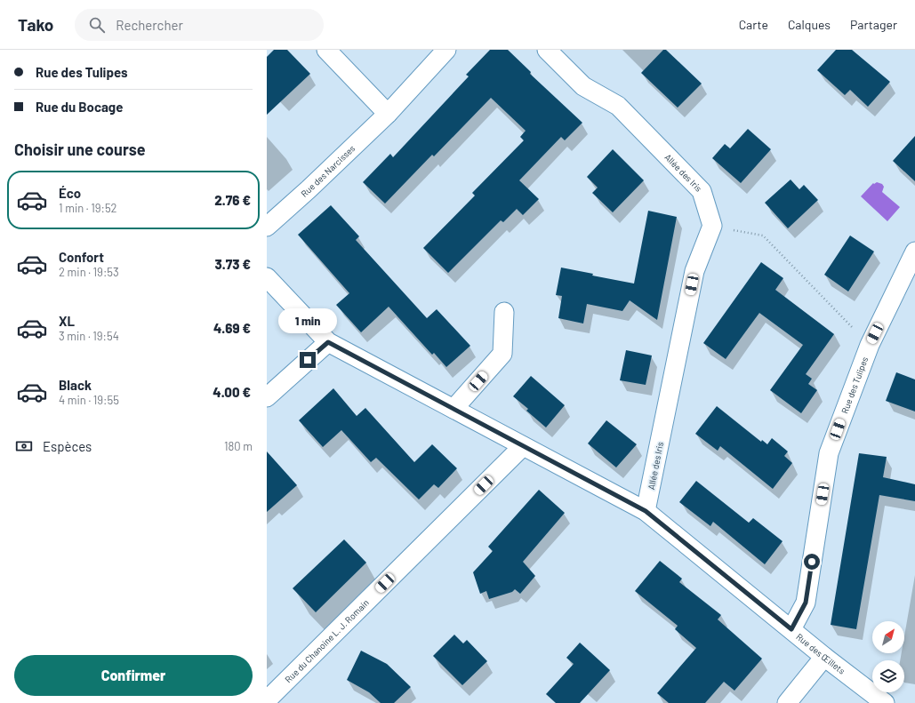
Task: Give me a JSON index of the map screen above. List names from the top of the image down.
{
  "streets": {
    "street": [
      "Rue des Narcisses",
      "Allée des Iris",
      "Rue des Tulipes",
      "Rue du Chanoine L. J. Romain",
      "Rue des Œillets"
    ]
  },
  "crossings": [
    ["Allée des Iris", "Rue des Œillets"],
    ["Rue des Tulipes", "Rue des Œillets"],
    ["Rue du Chanoine L. J. Romain", "Rue des Œillets"]
  ],
  "north": "top right",
  "page": {
    "header": "Tako",
    "search": "Rechercher",
    "nav": ["Carte", "Calques", "Partager"],
    "banner": ["Rue des Tulipes", "Rue du Bocage"],
    "heading": "Choisir une course",
    "list": [
      {
        "name": "Éco",
        "note": "1 min · 19:52",
        "value": "2.76 €"
      },
      {
        "name": "Confort",
        "note": "2 min · 19:53",
        "value": "3.73 €"
      },
      {
        "name": "XL",
        "note": "3 min · 19:54",
        "value": "4.69 €"
      },
      {
        "name": "Black",
        "note": "4 min · 19:55",
        "value": "4.00 €"
      }
    ],
    "bubble": "1 min",
    "pay": ["Espèces", "180 m"],
    "buttons": "Confirmer"
  }
}
